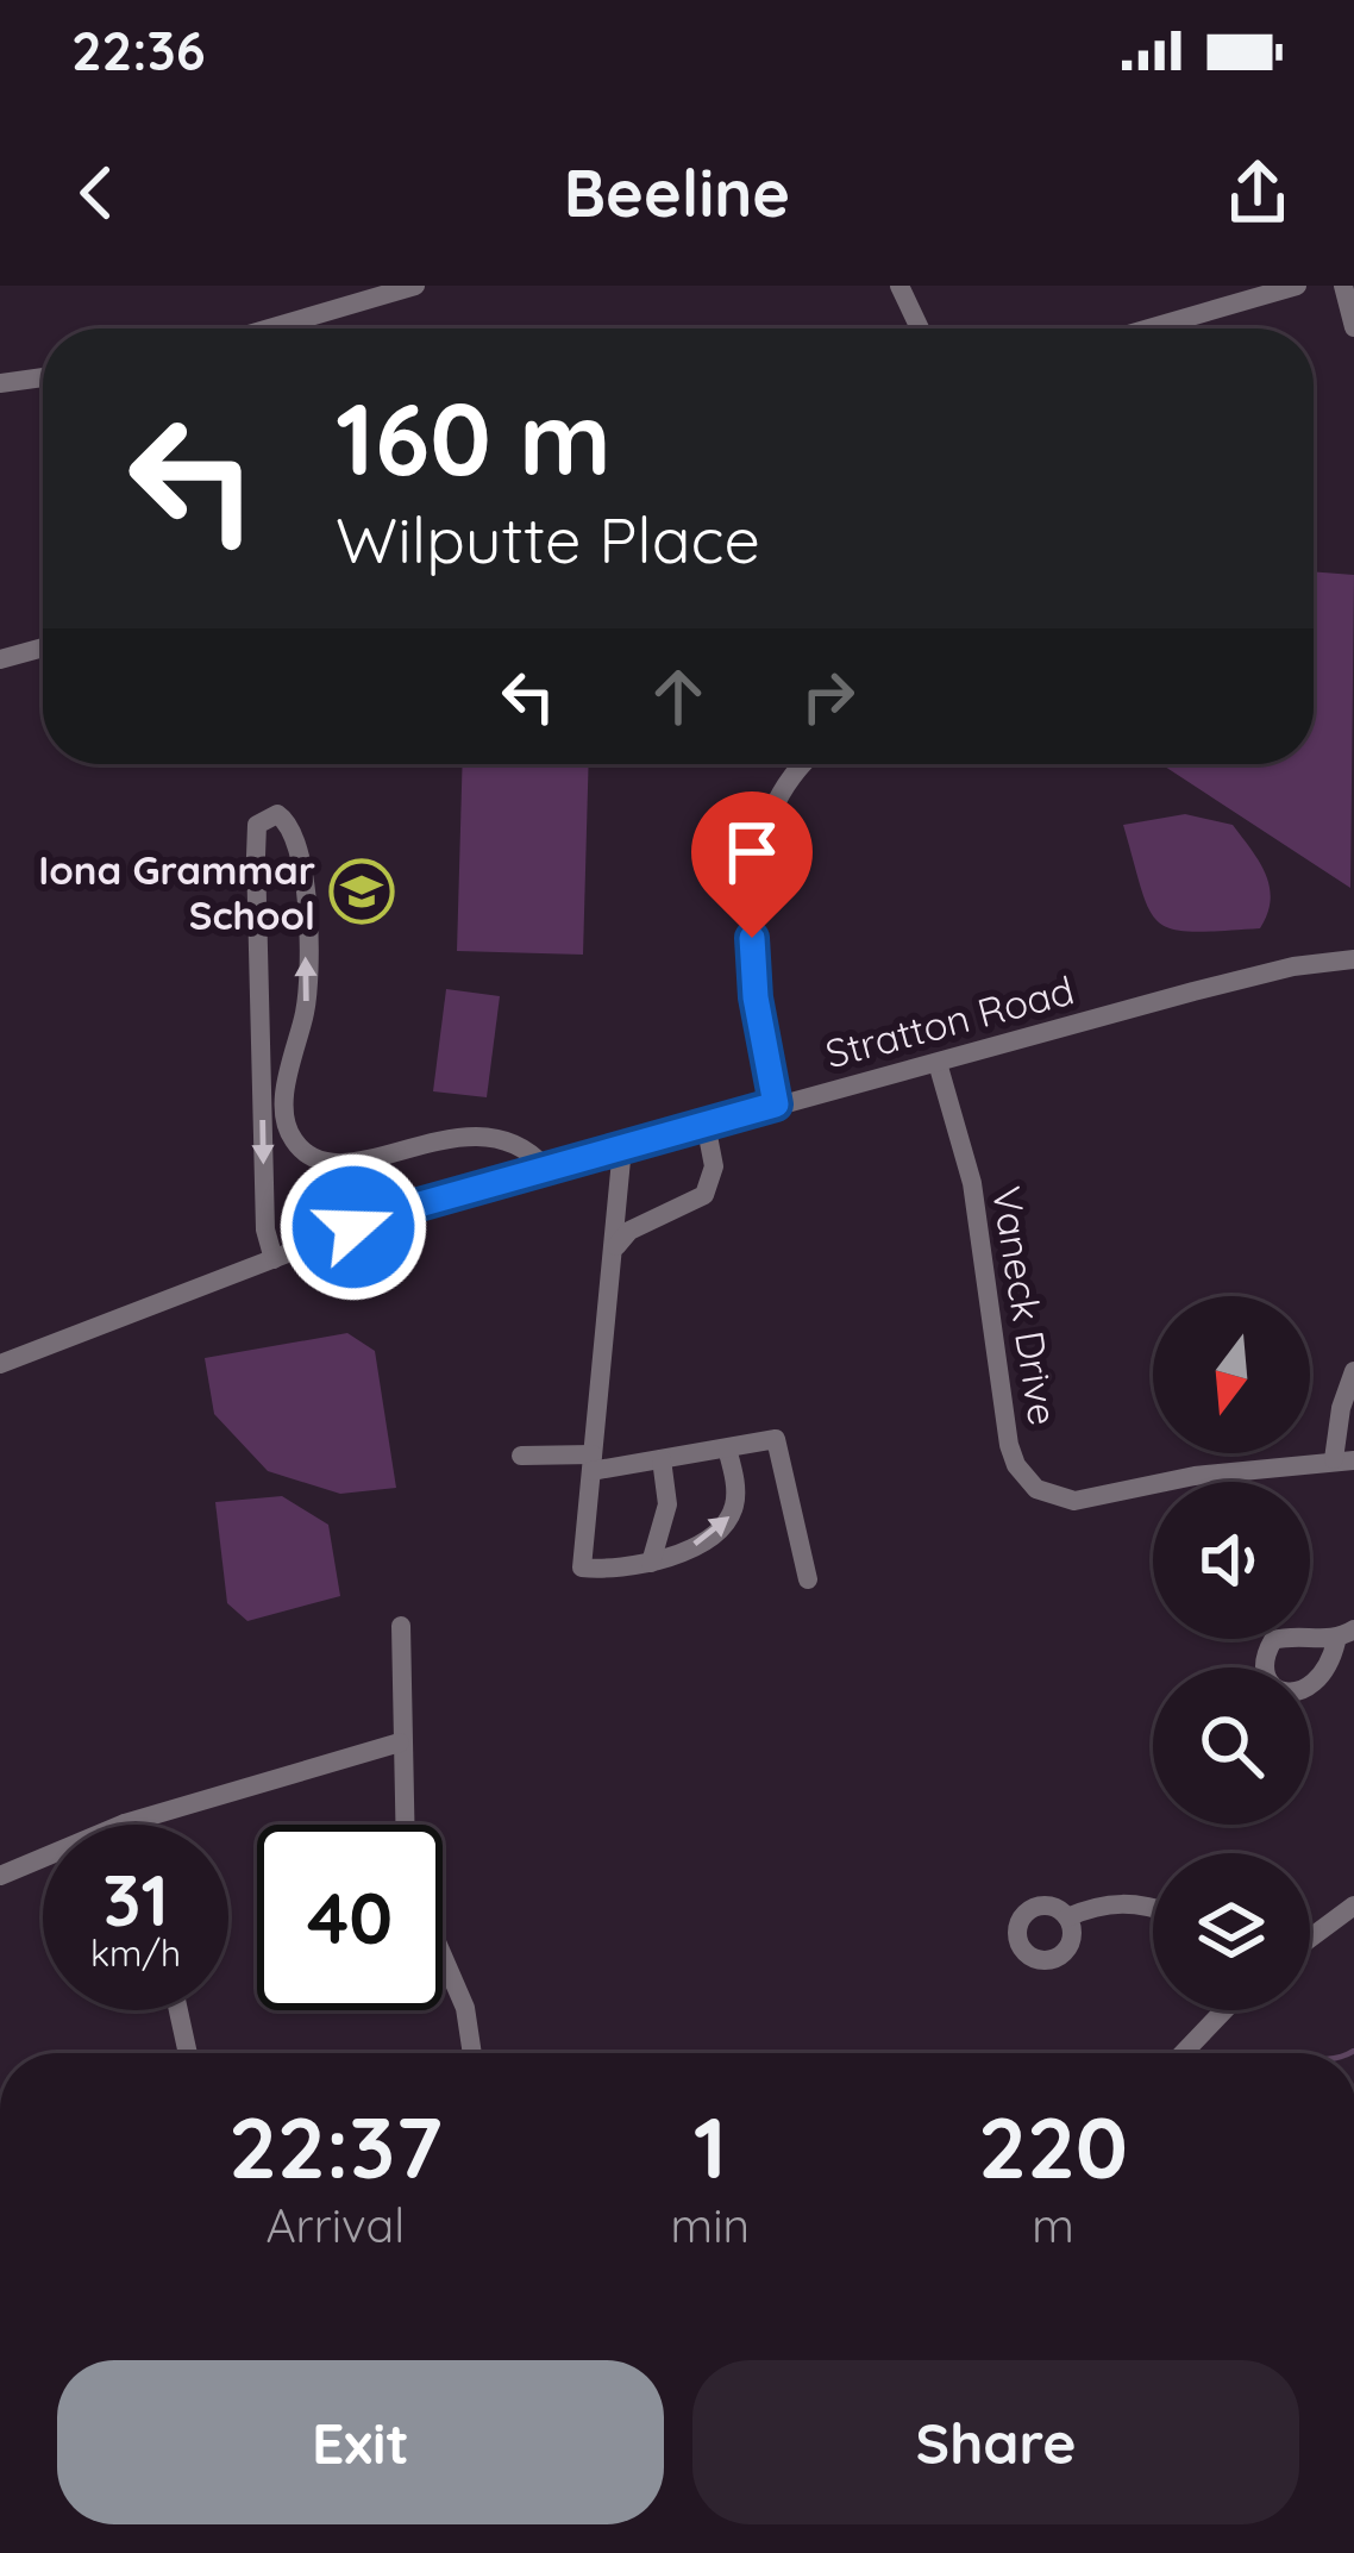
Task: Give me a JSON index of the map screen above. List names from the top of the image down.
{
  "streets": {
    "street": ["Stratton Road", "Vaneck Drive"]
  },
  "crossings": [
    ["Stratton Road", "Vaneck Drive"]
  ],
  "places": {
    "school or university": ["Iona Grammar School"]
  },
  "north": "bottom",
  "page": {
    "status": "22:36",
    "header": "Beeline",
    "turn": ["160 m", "Wilputte Place"],
    "speed": "31 km/h",
    "limit": "40",
    "eta": [
      "22:37",
      "Arrival",
      "1",
      "min",
      "220",
      "m"
    ],
    "buttons": ["Exit", "Share"]
  }
}
